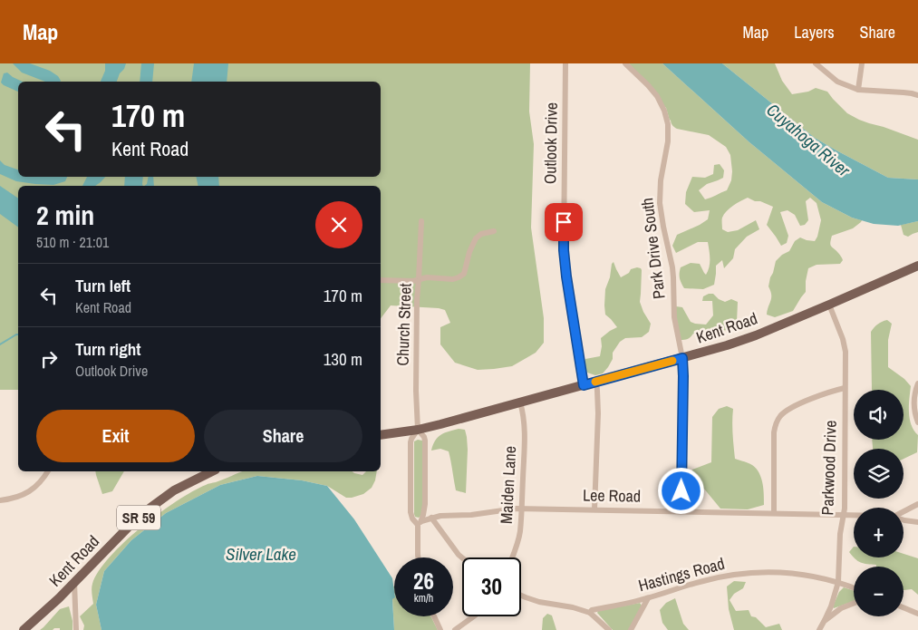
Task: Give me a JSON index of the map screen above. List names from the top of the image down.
{
  "streets": {
    "main road": ["Kent Road", "SR 59"],
    "street": [
      "Outlook Drive",
      "Park Drive South",
      "Church Street",
      "Parkwood Drive",
      "Maiden Lane",
      "Lee Road",
      "Hastings Road"
    ]
  },
  "crossings": [
    ["Outlook Drive", "Kent Road"],
    ["Park Drive South", "Kent Road"],
    ["Park Drive South", "Lee Road"],
    ["Church Street", "Kent Road"],
    ["Kent Road", "Parkwood Drive"],
    ["Kent Road", "Maiden Lane"],
    ["Parkwood Drive", "Lee Road"],
    ["Parkwood Drive", "Hastings Road"],
    ["Maiden Lane", "Lee Road"]
  ],
  "water": ["Cuyahoga River", "Silver Lake"],
  "page": {
    "header": "Map",
    "nav": ["Map", "Layers", "Share"],
    "turn": ["170 m", "Kent Road"],
    "heading": ["2 min", "510 m · 21:01"],
    "list": [
      {
        "name": "Turn left",
        "note": "Kent Road",
        "value": "170 m"
      },
      {
        "name": "Turn right",
        "note": "Outlook Drive",
        "value": "130 m"
      }
    ],
    "map_buttons": ["+", "−"],
    "buttons": ["Exit", "Share"],
    "speed": "26 km/h",
    "limit": "30"
  }
}
